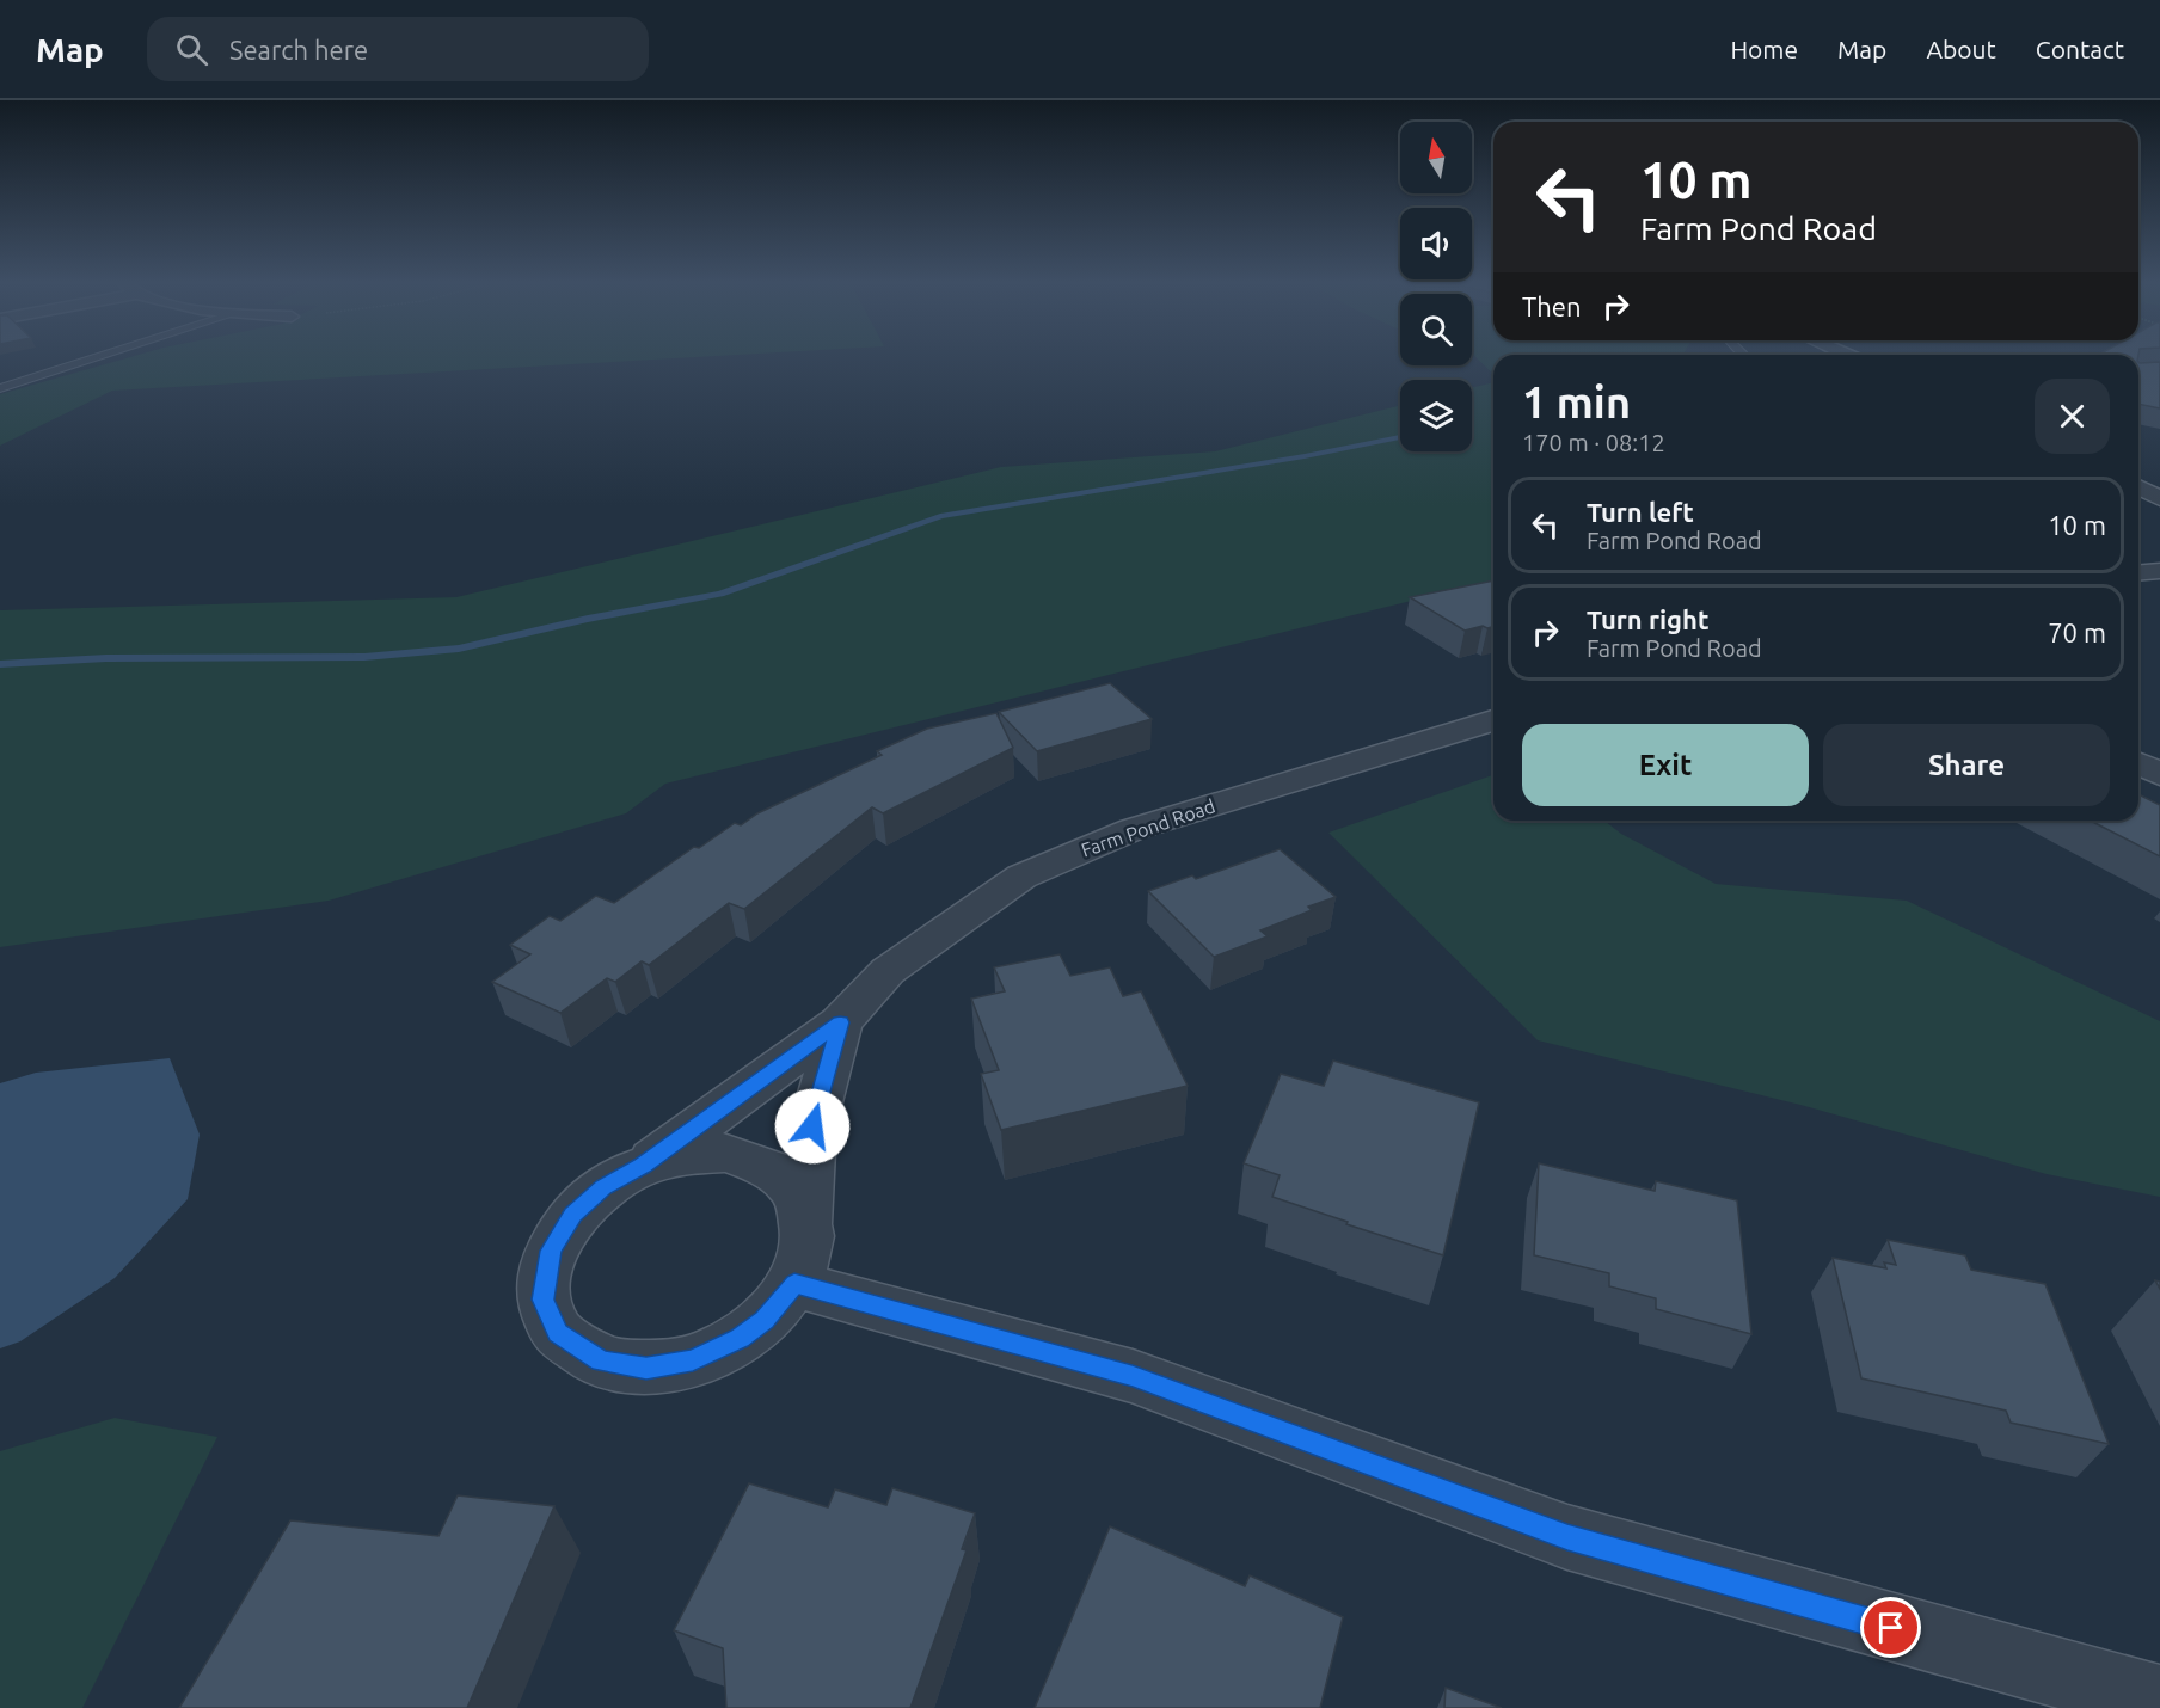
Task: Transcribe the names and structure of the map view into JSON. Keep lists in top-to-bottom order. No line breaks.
{"streets":{"street":["Farm Pond Road"]},"north":"top","page":{"header":"Map","search":"Search here","nav":["Home","Map","About","Contact"],"turn":["10 m","Farm Pond Road"],"then":"Then","heading":["1 min","170 m · 08:12"],"list":[{"name":"Turn left","note":"Farm Pond Road","value":"10 m"},{"name":"Turn right","note":"Farm Pond Road","value":"70 m"}],"buttons":["Exit","Share"]}}
